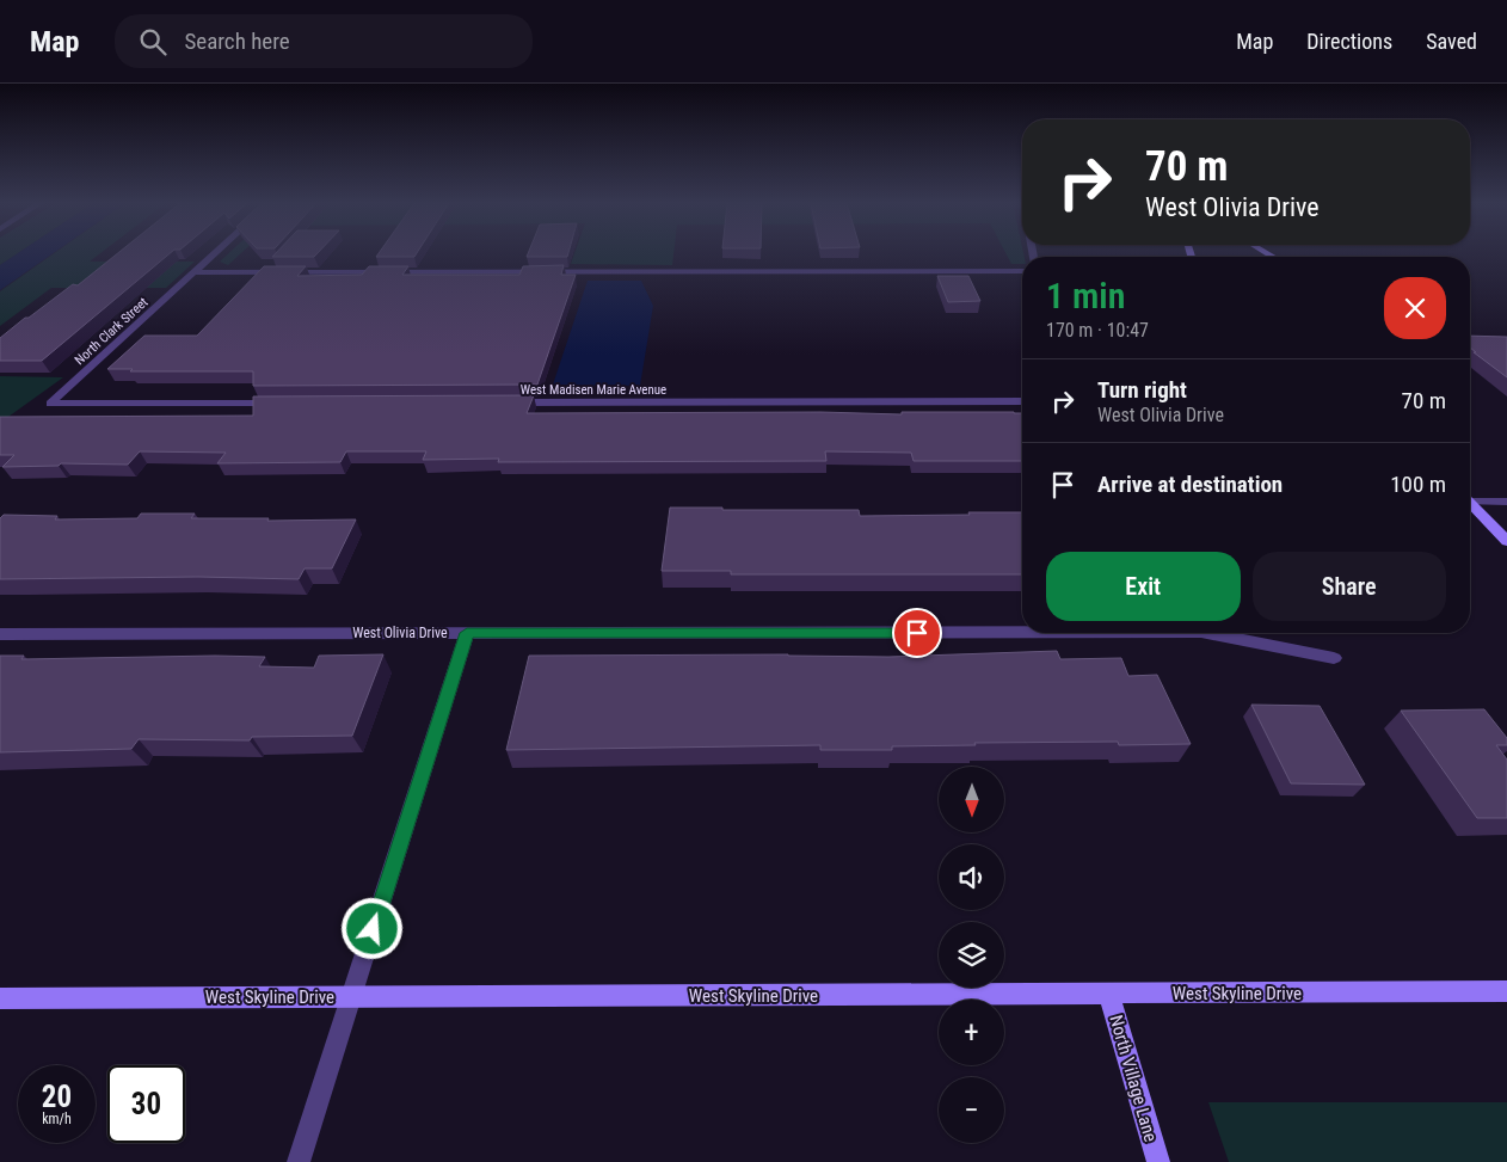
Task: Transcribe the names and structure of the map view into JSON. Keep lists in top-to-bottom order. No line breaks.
{"streets":{"street":["North Clark Street","West Madisen Marie Avenue","West Olivia Drive","West Skyline Drive","North Village Lane"]},"crossings":[["West Skyline Drive","North Village Lane"]],"north":"bottom","page":{"header":"Map","search":"Search here","nav":["Map","Directions","Saved"],"turn":["70 m","West Olivia Drive"],"heading":["1 min","170 m · 10:47"],"list":[{"name":"Turn right","note":"West Olivia Drive","value":"70 m"},{"name":"Arrive at destination","value":"100 m"}],"buttons":["Exit","Share"],"map_buttons":["+","−"],"speed":"20 km/h","limit":"30"}}
